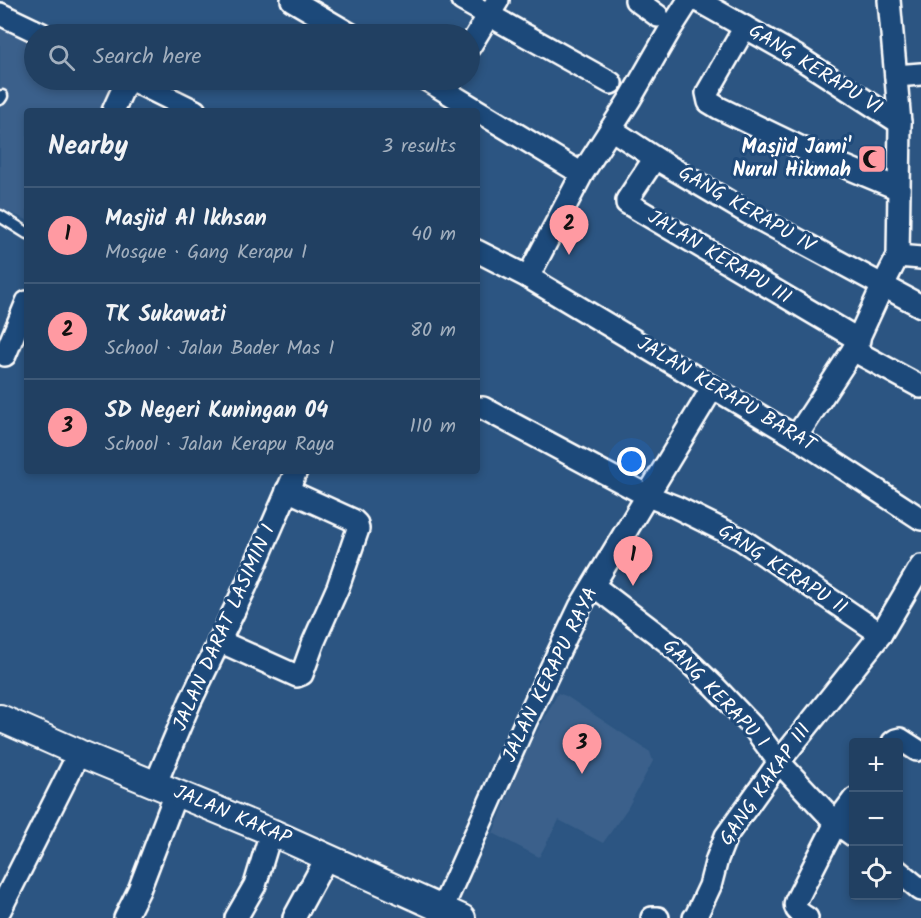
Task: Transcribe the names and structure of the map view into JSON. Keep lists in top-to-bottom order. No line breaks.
{"streets":{"street":["GANG KERAPU VI","GANG KERAPU IV","JALAN KERAPU III","JALAN KERAPU BARAT","GANG KERAPU II","JALAN DARAT LASIMIN I","JALAN KERAPU RAYA","GANG KERAPU I","GANG KAKAP III","JALAN KAKAP"]},"crossings":[["GANG KERAPU IV","JALAN KERAPU III"],["JALAN KERAPU BARAT","JALAN KERAPU RAYA"],["GANG KERAPU II","JALAN KERAPU RAYA"],["GANG KERAPU II","GANG KAKAP III"],["JALAN DARAT LASIMIN I","JALAN KAKAP"],["JALAN KERAPU RAYA","GANG KERAPU I"],["JALAN KERAPU RAYA","JALAN KAKAP"],["GANG KERAPU I","GANG KAKAP III"]],"places":{"mosque":["Masjid Jami' Nurul Hikmah"]},"page":{"search":"Search here","heading":["Nearby","3 results"],"list":[{"mark":"1","name":"Masjid Al Ikhsan","note":"Mosque · Gang Kerapu I","value":"40 m"},{"mark":"2","name":"TK Sukawati","note":"School · Jalan Bader Mas I","value":"80 m"},{"mark":"3","name":"SD Negeri Kuningan 04","note":"School · Jalan Kerapu Raya","value":"110 m"}],"pins":["2","1","3"],"map_buttons":["+","−"]}}
